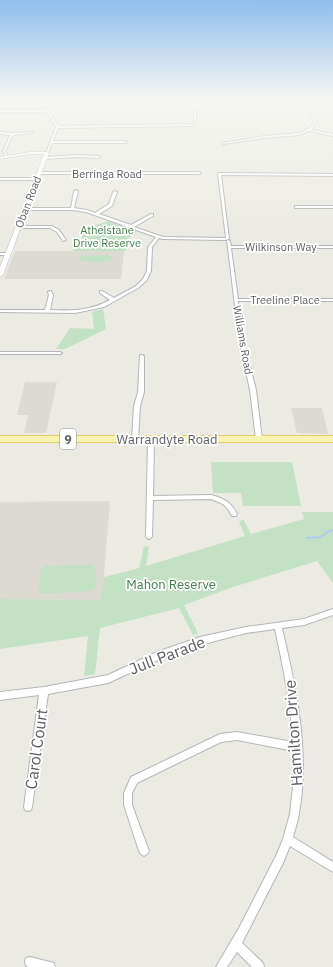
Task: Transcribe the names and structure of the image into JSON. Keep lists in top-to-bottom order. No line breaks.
{"streets":{"main road":["9","Warrandyte Road"],"street":["Berringa Road","Oban Road","Wilkinson Way","Treeline Place","Williams Road","Jull Parade","Hamilton Drive","Carol Court"]},"crossings":[["Berringa Road","Oban Road"],["Wilkinson Way","Williams Road"],["Treeline Place","Williams Road"],["Williams Road","Warrandyte Road"],["Jull Parade","Hamilton Drive"],["Jull Parade","Carol Court"]],"parks":["Athelstane Drive Reserve","Mahon Reserve"]}
